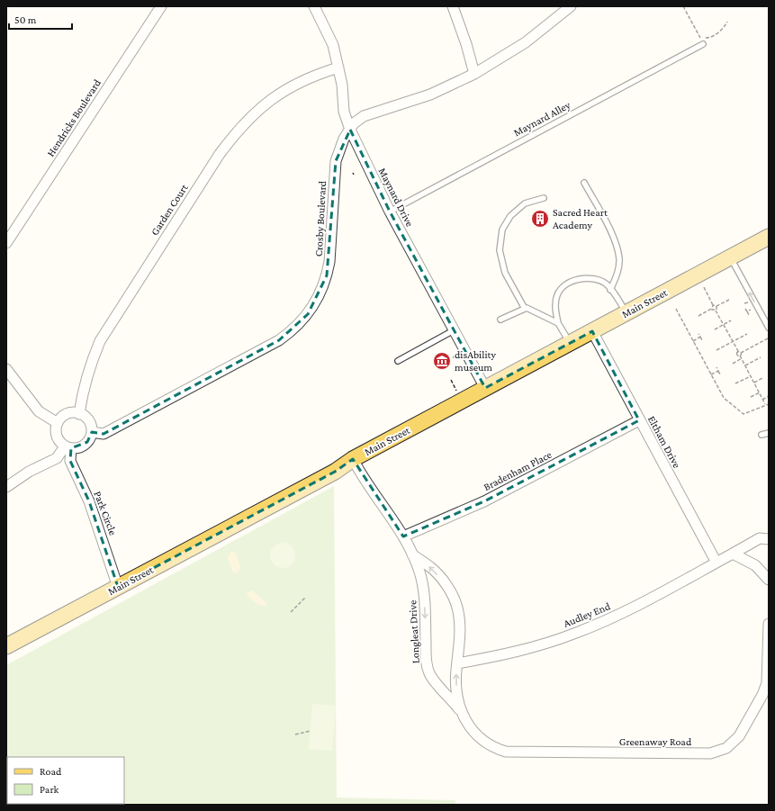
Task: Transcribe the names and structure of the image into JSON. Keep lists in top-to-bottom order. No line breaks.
{"streets":{"main road":["Main Street"],"street":["Hendricks Boulevard","Maynard Drive","Garden Court","Crosby Boulevard","Eltham Drive","Bradenham Place","Park Circle","Audley End","Longleat Drive","Greenaway Road"],"lane":["Maynard Alley"]},"crossings":[["Maynard Alley","Maynard Drive"],["Maynard Drive","Garden Court"],["Maynard Drive","Crosby Boulevard"],["Maynard Drive","Main Street"],["Garden Court","Crosby Boulevard"],["Garden Court","Park Circle"],["Crosby Boulevard","Park Circle"],["Main Street","Eltham Drive"],["Main Street","Park Circle"],["Main Street","Longleat Drive"],["Eltham Drive","Bradenham Place"],["Eltham Drive","Audley End"],["Bradenham Place","Longleat Drive"],["Audley End","Longleat Drive"],["Longleat Drive","Greenaway Road"]],"places":{"building":["Sacred Heart Academy"],"museum":["disAbility museum"]},"legend":["Road","Park"],"scale_bar":"50 m"}
